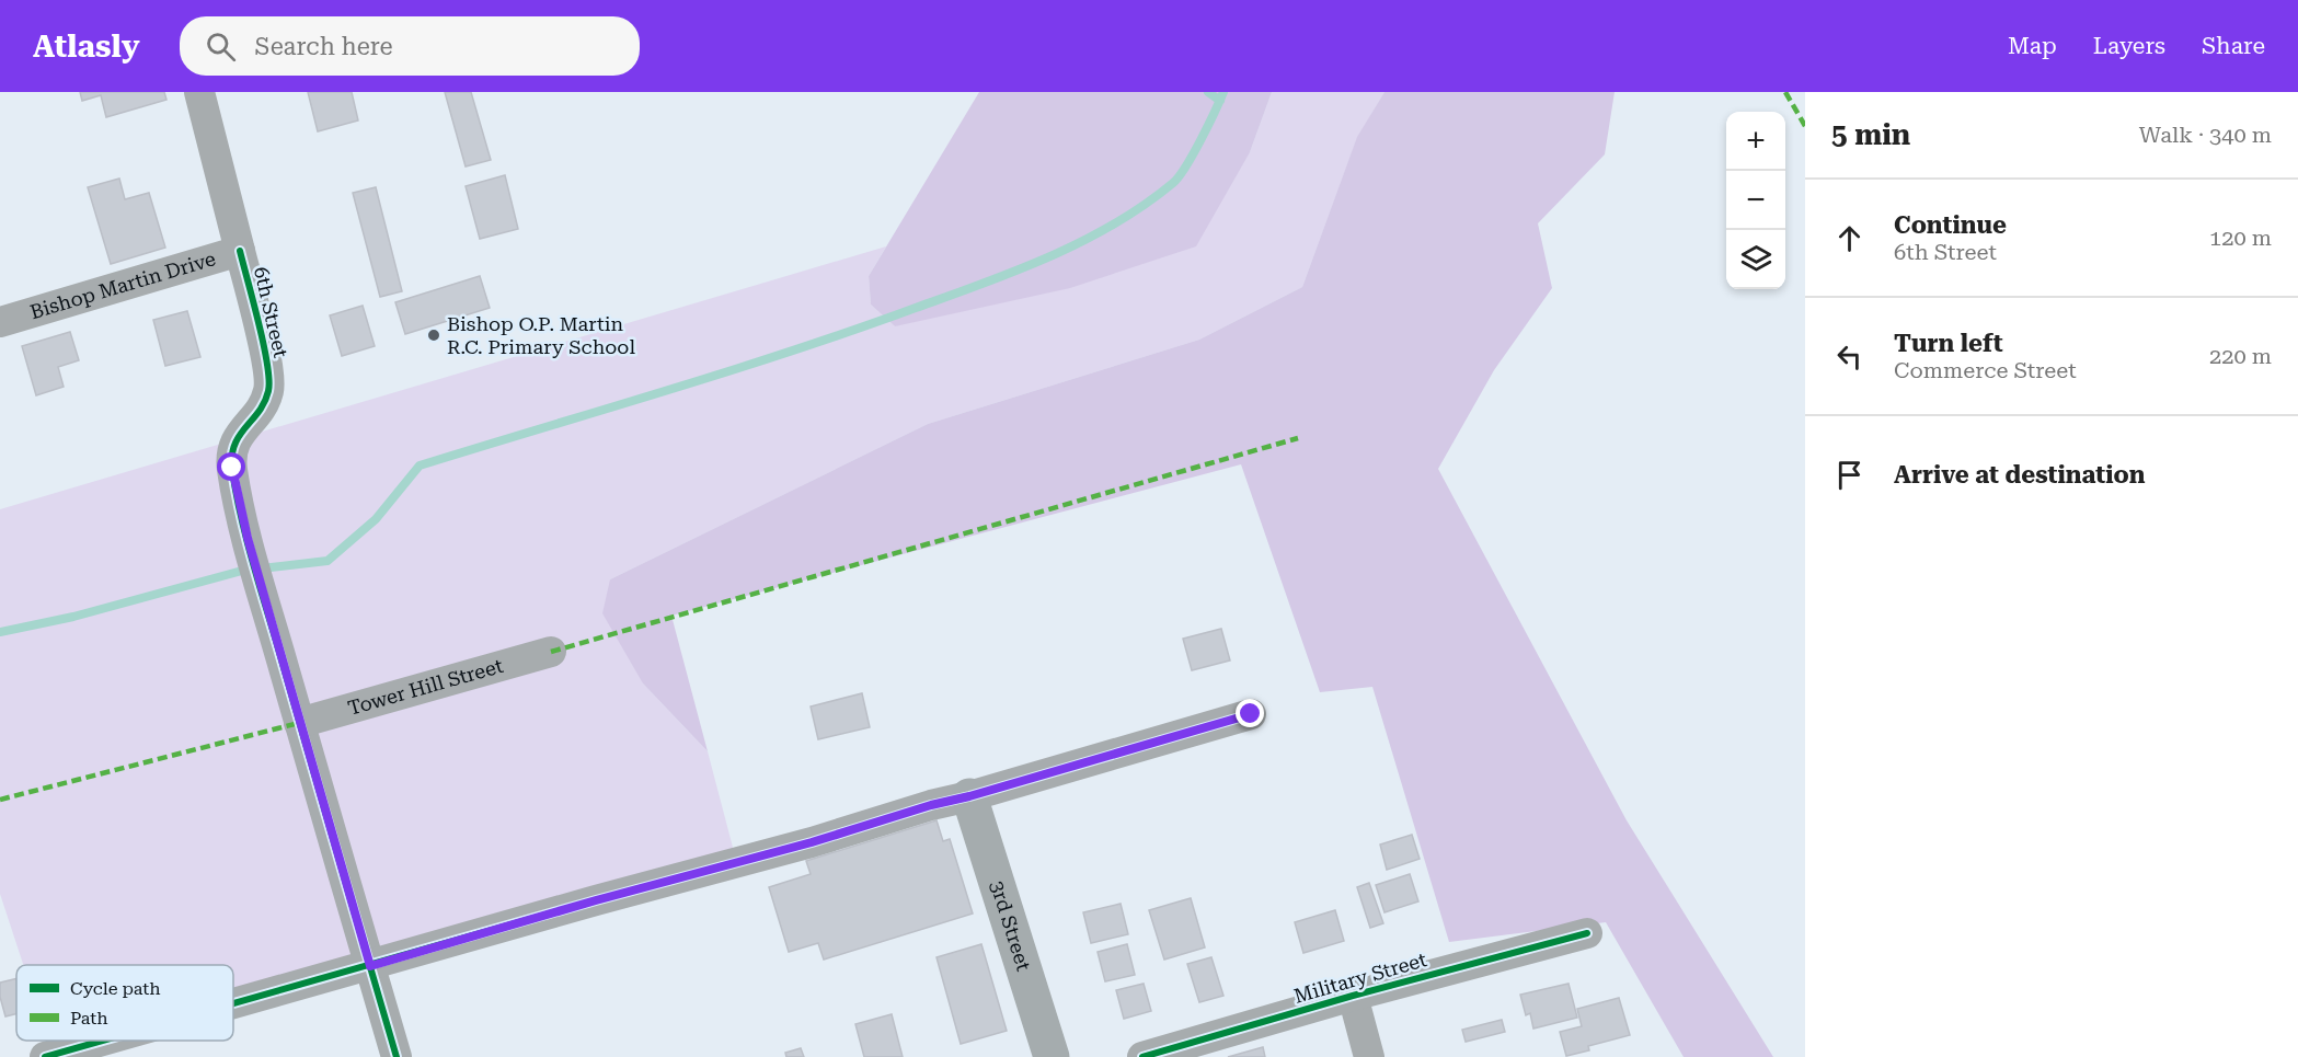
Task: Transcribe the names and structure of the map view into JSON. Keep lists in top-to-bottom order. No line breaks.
{"streets":{"street":["Bishop Martin Drive","6th Street","Tower Hill Street","3rd Street","Military Street"]},"crossings":[["Bishop Martin Drive","6th Street"],["6th Street","Tower Hill Street"]],"places":["Bishop O.P. Martin R.C. Primary School"],"legend":["Cycle path","Path"],"page":{"header":"Atlasly","search":"Search here","nav":["Map","Layers","Share"],"heading":["5 min","Walk · 340 m"],"map_buttons":["+","−"],"list":[["Continue","6th Street","120 m"],["Turn left","Commerce Street","220 m"],"Arrive at destination"]}}
